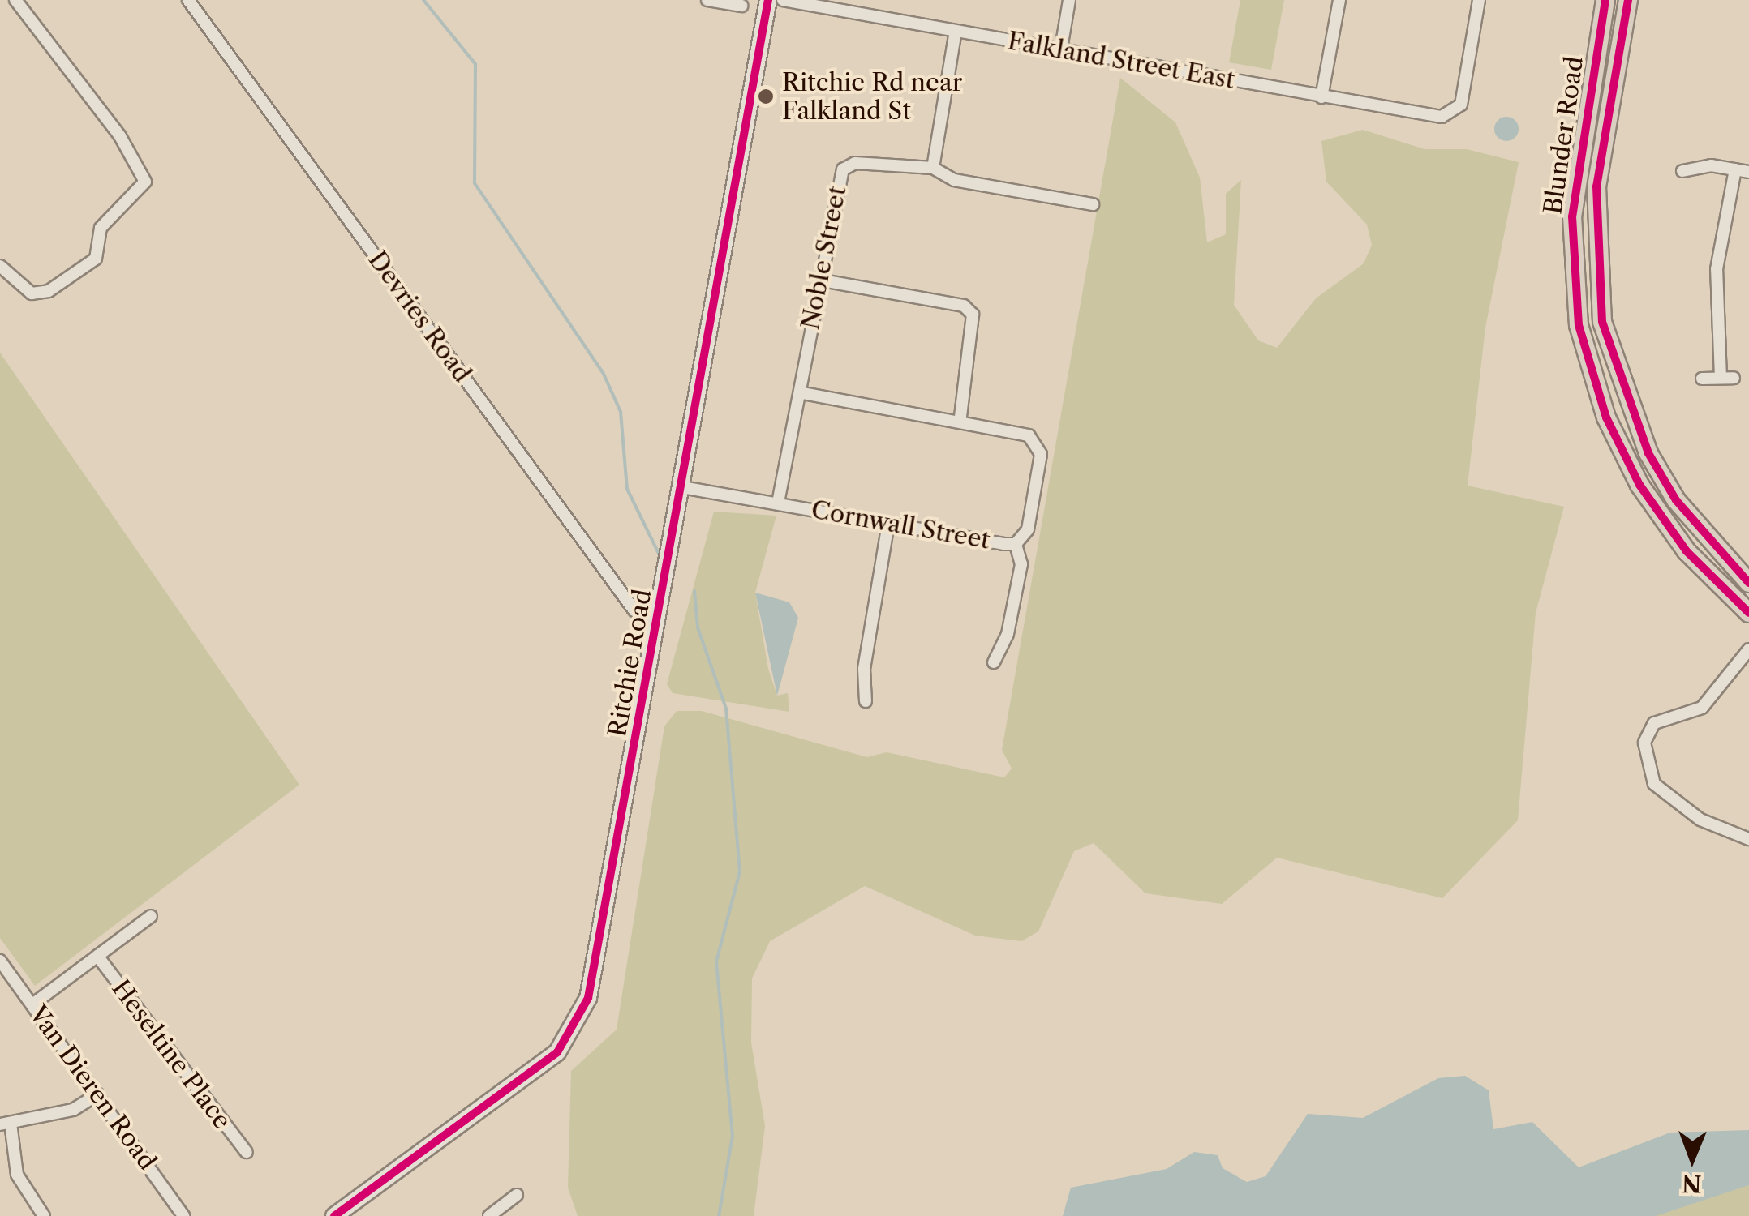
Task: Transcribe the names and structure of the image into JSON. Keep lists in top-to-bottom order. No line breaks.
{"streets":{"main road":["Blunder Road"],"street":["Falkland Street East","Noble Street","Devries Road","Cornwall Street","Ritchie Road","Heseltine Place","Van Dieren Road"]},"crossings":[["Noble Street","Cornwall Street"],["Devries Road","Ritchie Road"],["Cornwall Street","Ritchie Road"]],"places":["Ritchie Rd near Falkland St"],"north":"bottom"}
